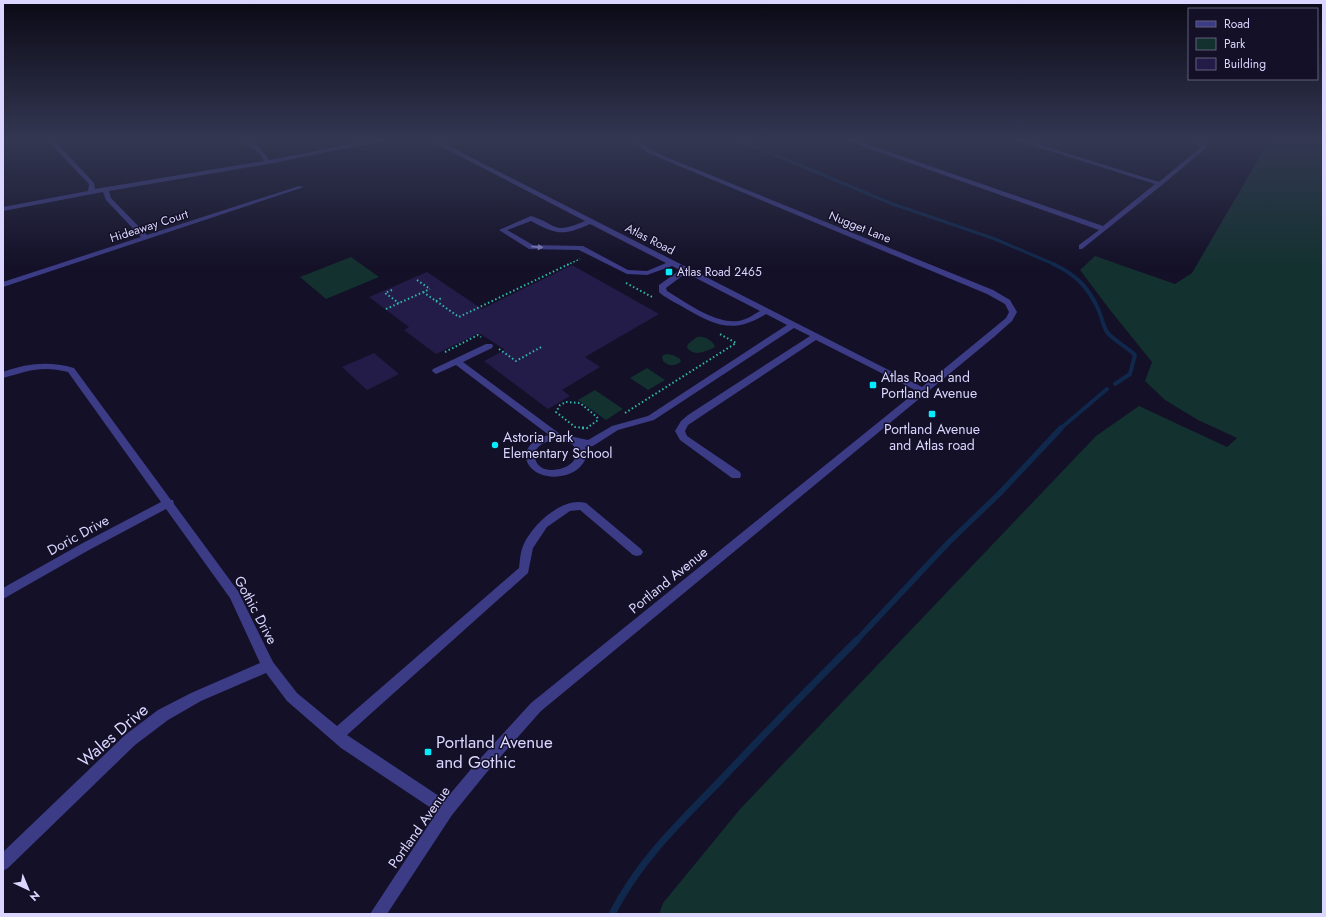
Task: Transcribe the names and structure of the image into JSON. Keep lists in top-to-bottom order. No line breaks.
{"streets":{"street":["Hideaway Court","Nugget Lane","Atlas Road","Doric Drive","Portland Avenue","Gothic Drive","Wales Drive"]},"crossings":[["Nugget Lane","Portland Avenue"],["Atlas Road","Portland Avenue"],["Doric Drive","Gothic Drive"],["Portland Avenue","Gothic Drive"],["Gothic Drive","Wales Drive"]],"places":{"transit":["Atlas Road 2465","Atlas Road and Portland Avenue","Portland Avenue and Atlas road","Portland Avenue and Gothic"],"other":["Astoria Park Elementary School"]},"legend":["Road","Park","Building"],"north":"bottom right"}
